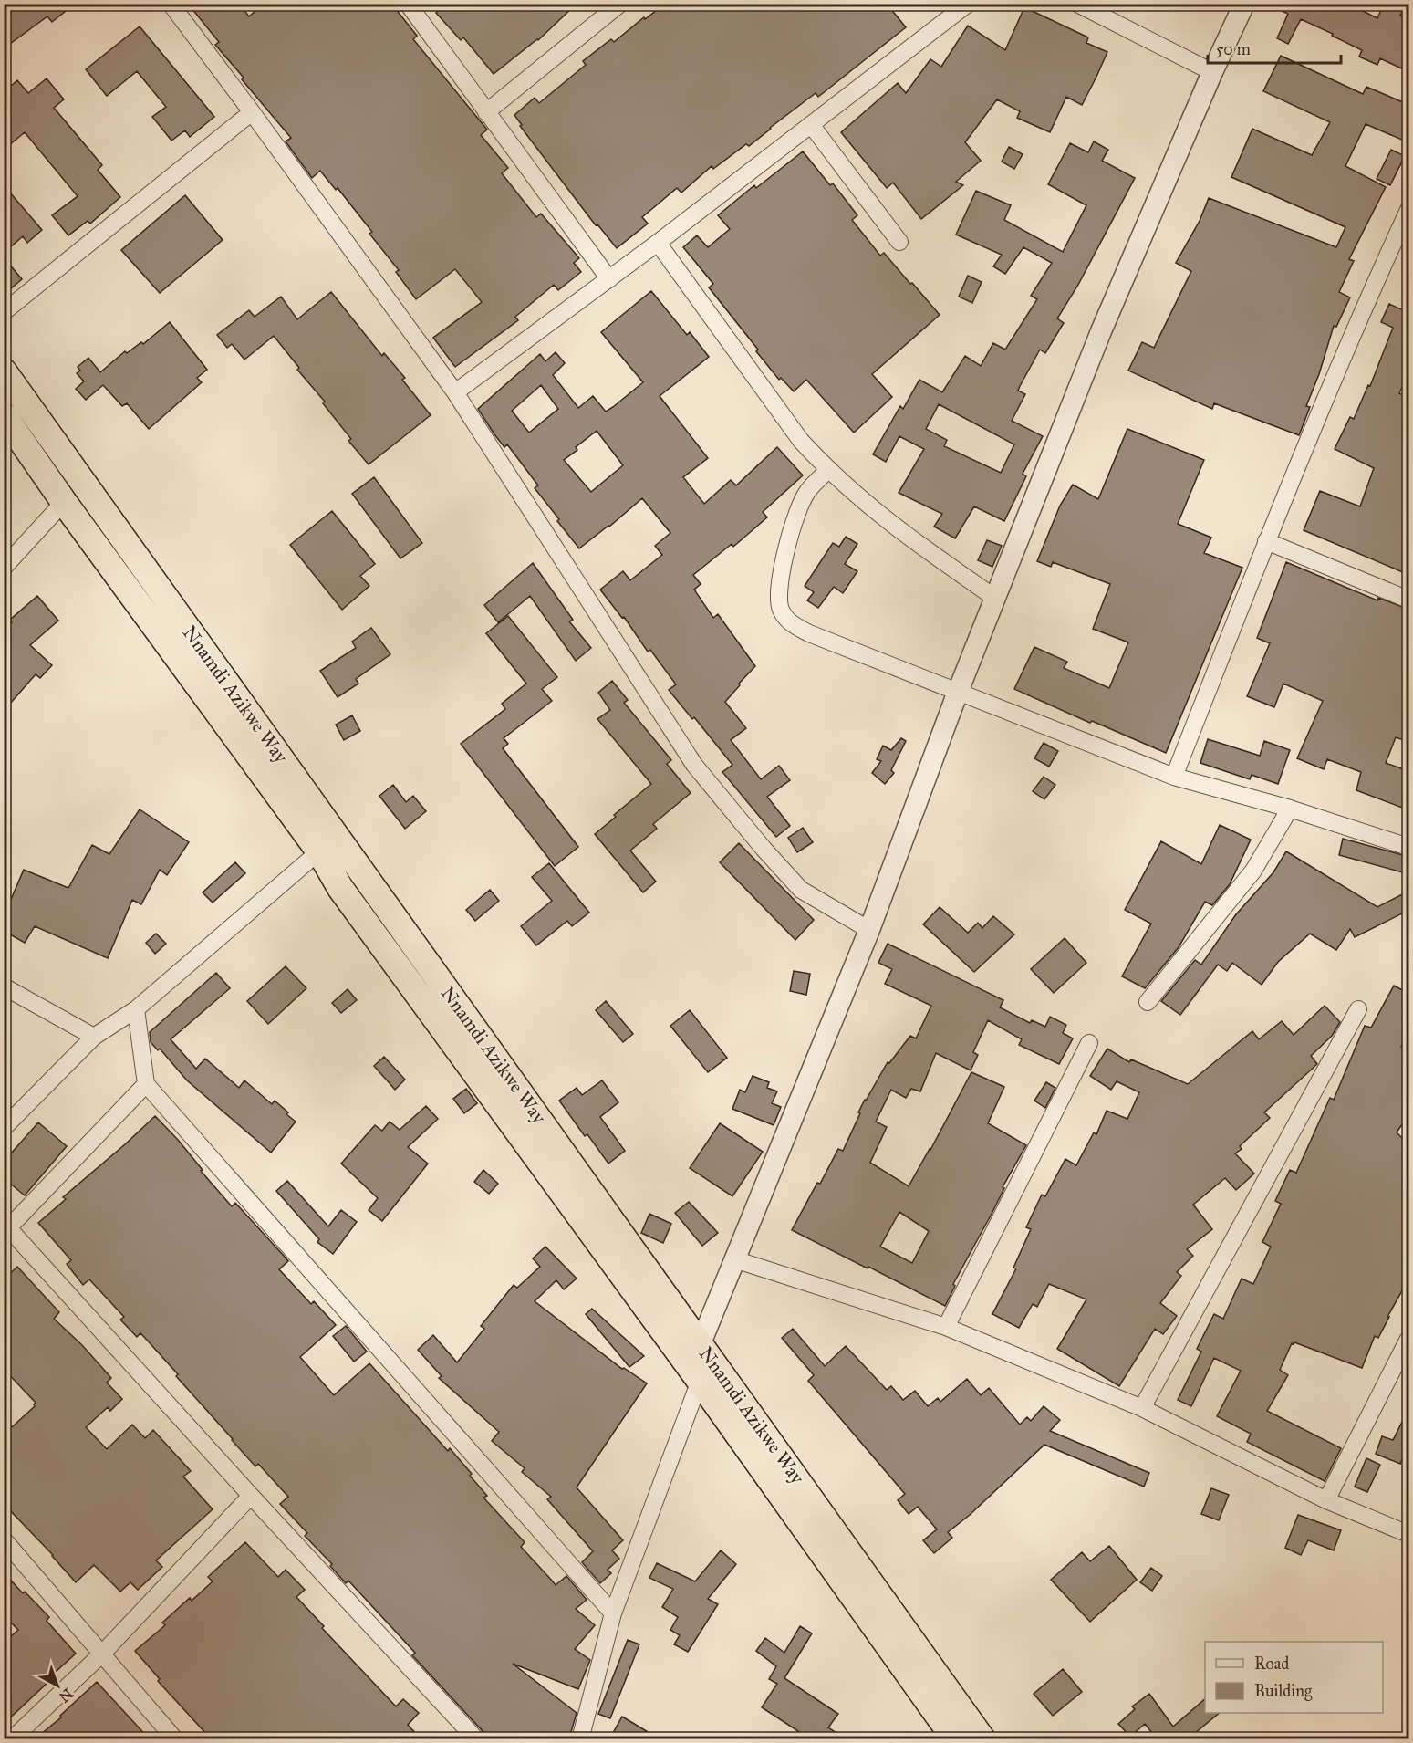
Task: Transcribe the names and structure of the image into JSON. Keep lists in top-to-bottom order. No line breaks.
{"streets":{"highway":["Nnamdi Azikwe Way"]},"legend":["Road","Building"],"scale_bar":"50 m","north":"bottom right"}
